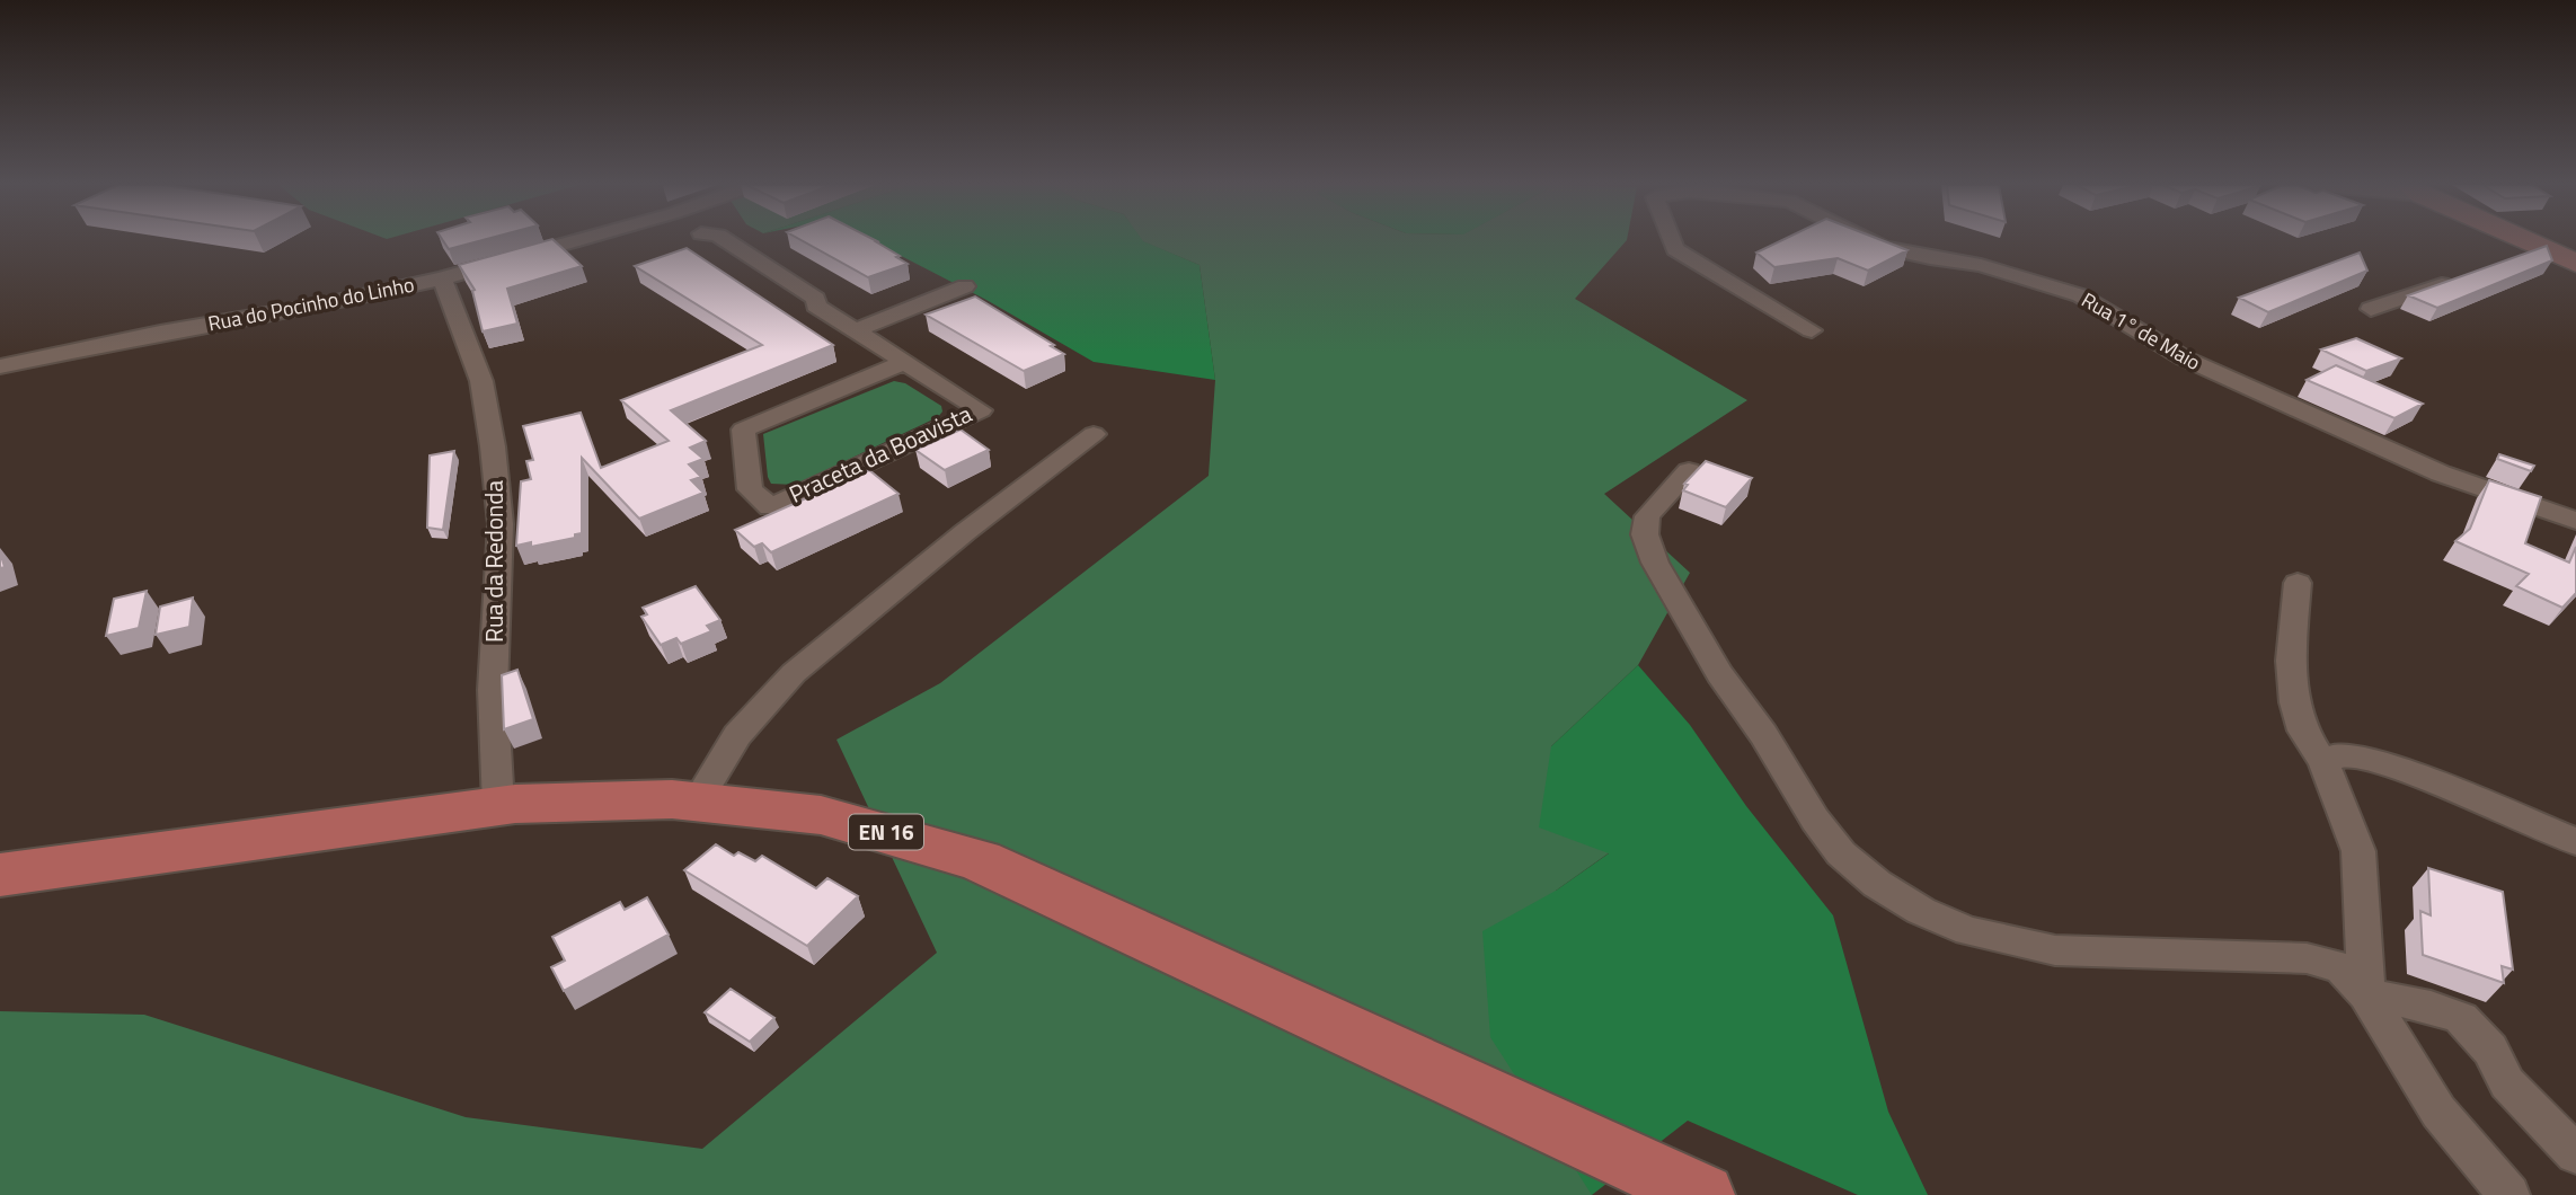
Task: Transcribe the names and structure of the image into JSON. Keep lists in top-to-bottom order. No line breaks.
{"streets":{"main road":["EN 16"],"street":["Rua do Pocinho do Linho","Rua 1° de Maio","Praceta da Boavista","Rua da Redonda"]},"crossings":[["Rua do Pocinho do Linho","Rua da Redonda"],["Rua da Redonda","EN 16"]]}
